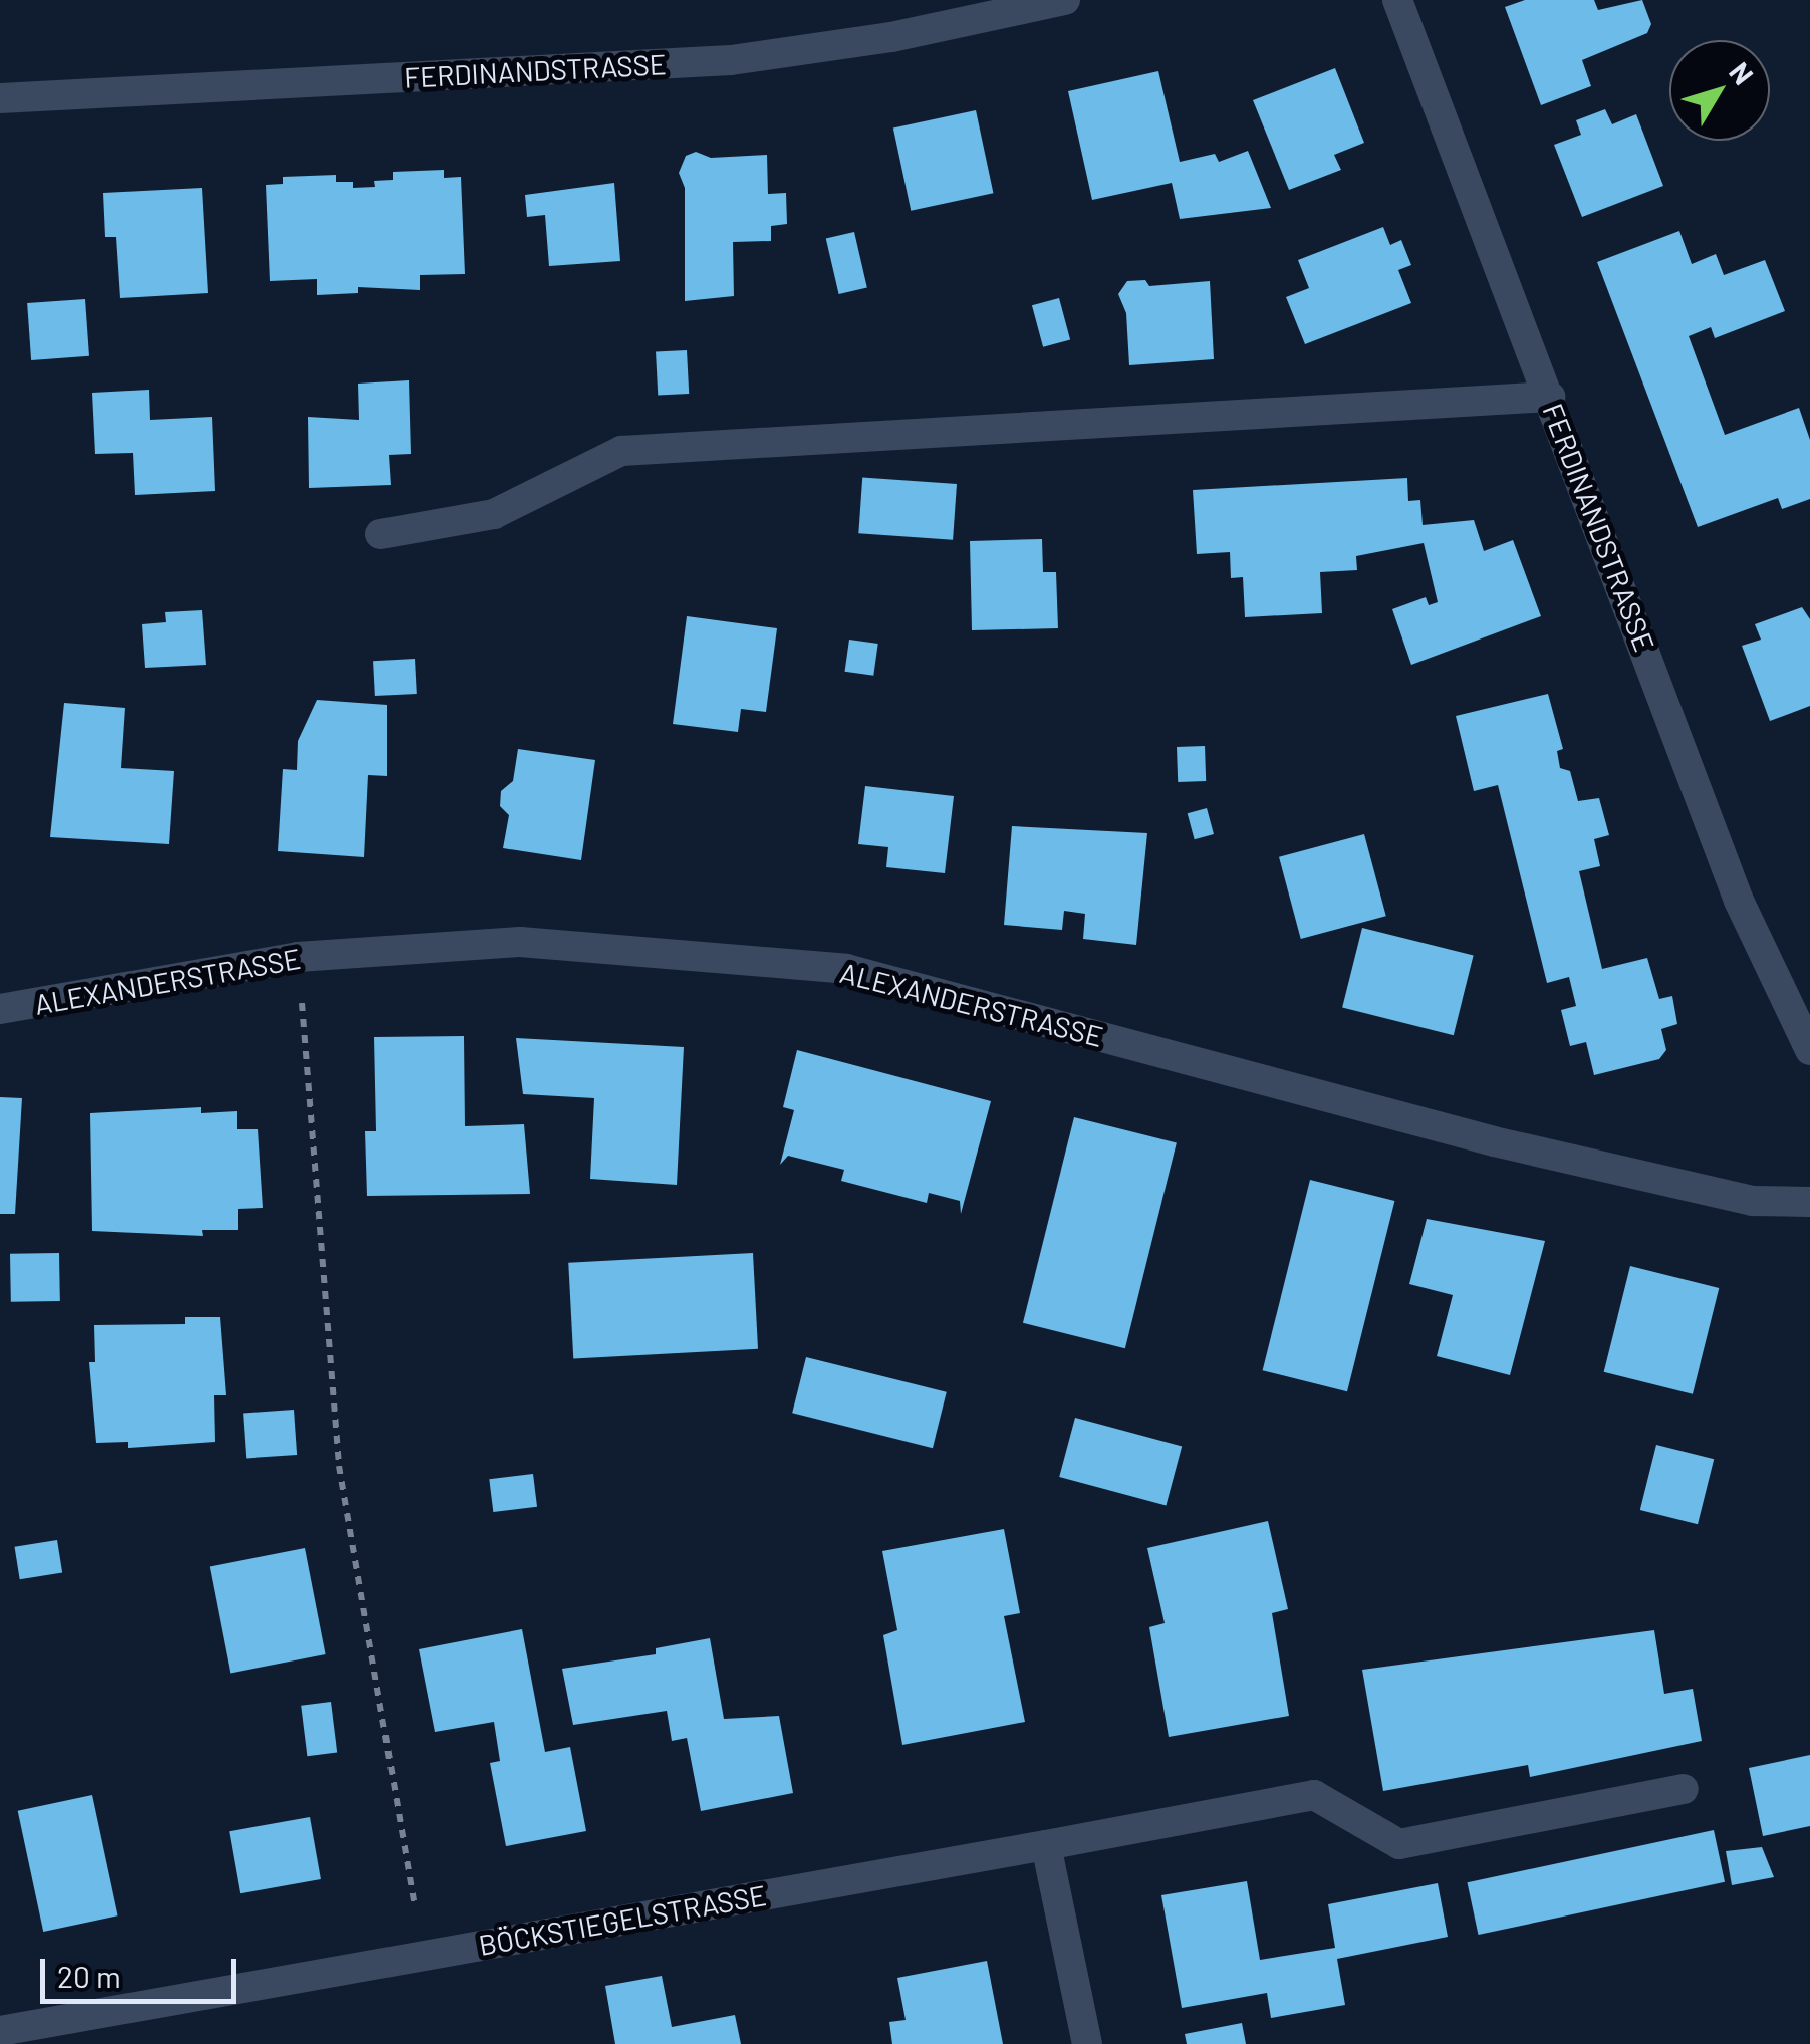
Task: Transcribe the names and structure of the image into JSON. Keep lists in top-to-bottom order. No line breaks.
{"streets":{"street":["FERDINANDSTRASSE","ALEXANDERSTRASSE","BÖCKSTIEGELSTRASSE"]},"scale_bar":"20 m","north":"top right"}
